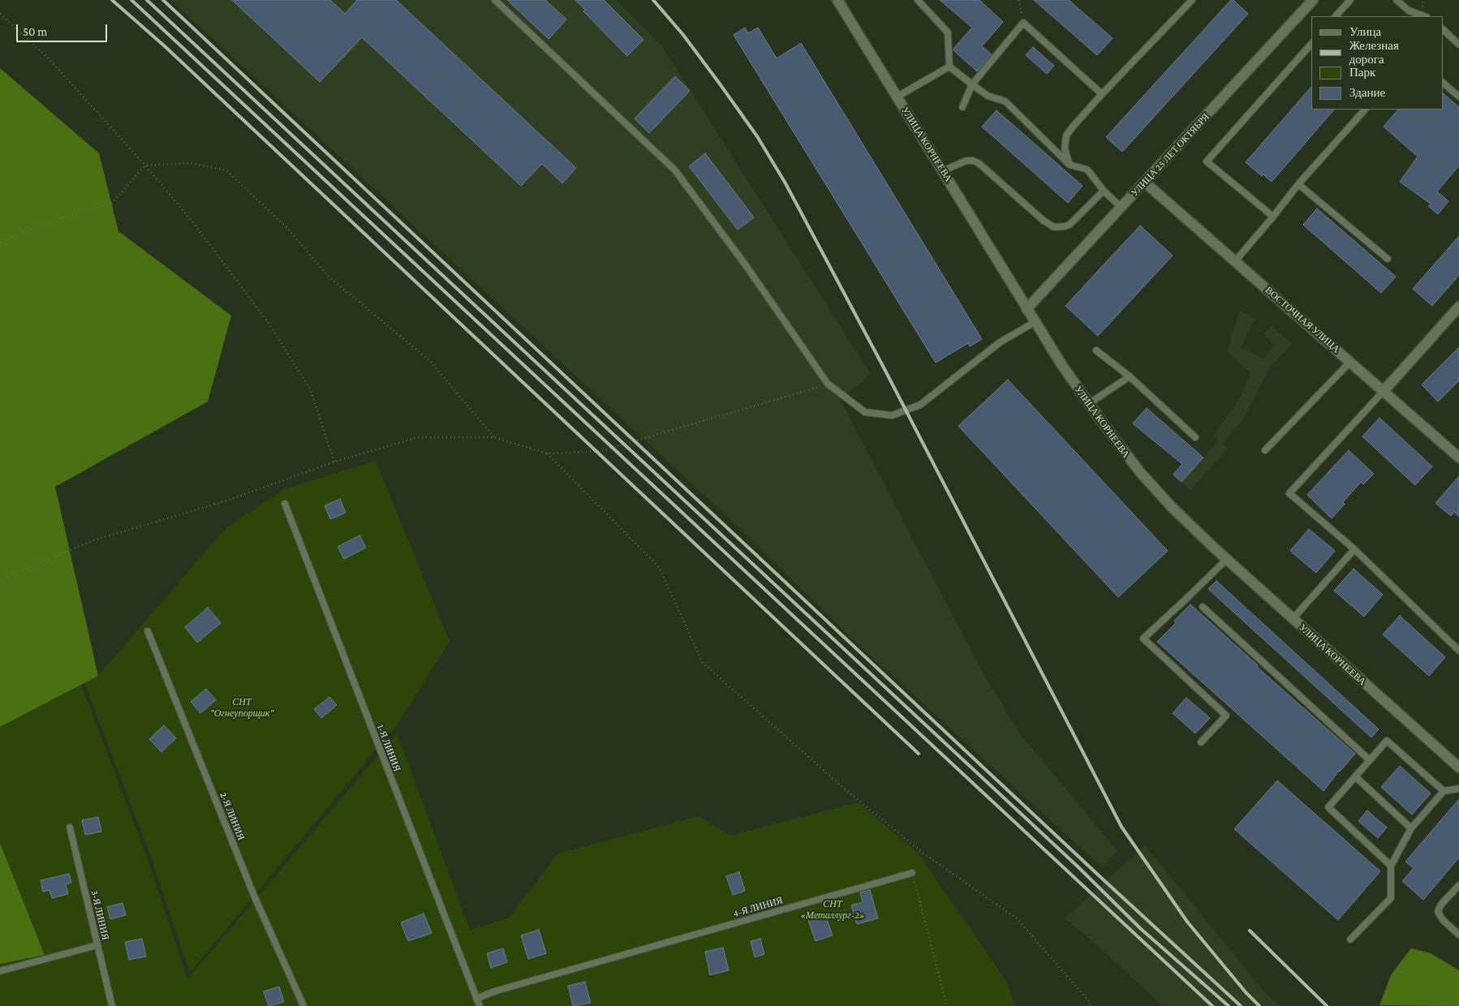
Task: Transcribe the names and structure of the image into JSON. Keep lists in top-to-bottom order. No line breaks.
{"streets":{"street":["УЛИЦА КОРНЕЕВА","УЛИЦА 25 ЛЕТ ОКТЯБРЯ","ВОСТОЧНАЯ УЛИЦА"],"lane":["1-Я ЛИНИЯ","2-Я ЛИНИЯ","4-Я ЛИНИЯ","3-Я ЛИНИЯ"]},"crossings":[["УЛИЦА КОРНЕЕВА","УЛИЦА 25 ЛЕТ ОКТЯБРЯ"],["УЛИЦА 25 ЛЕТ ОКТЯБРЯ","ВОСТОЧНАЯ УЛИЦА"],["1-Я ЛИНИЯ","4-Я ЛИНИЯ"]],"parks":["СНТ \"Огнеупорщик\"","СНТ «Металлург-2»"],"legend":["Улица","Железная дорога","Парк","Здание"],"scale_bar":"50 m"}
